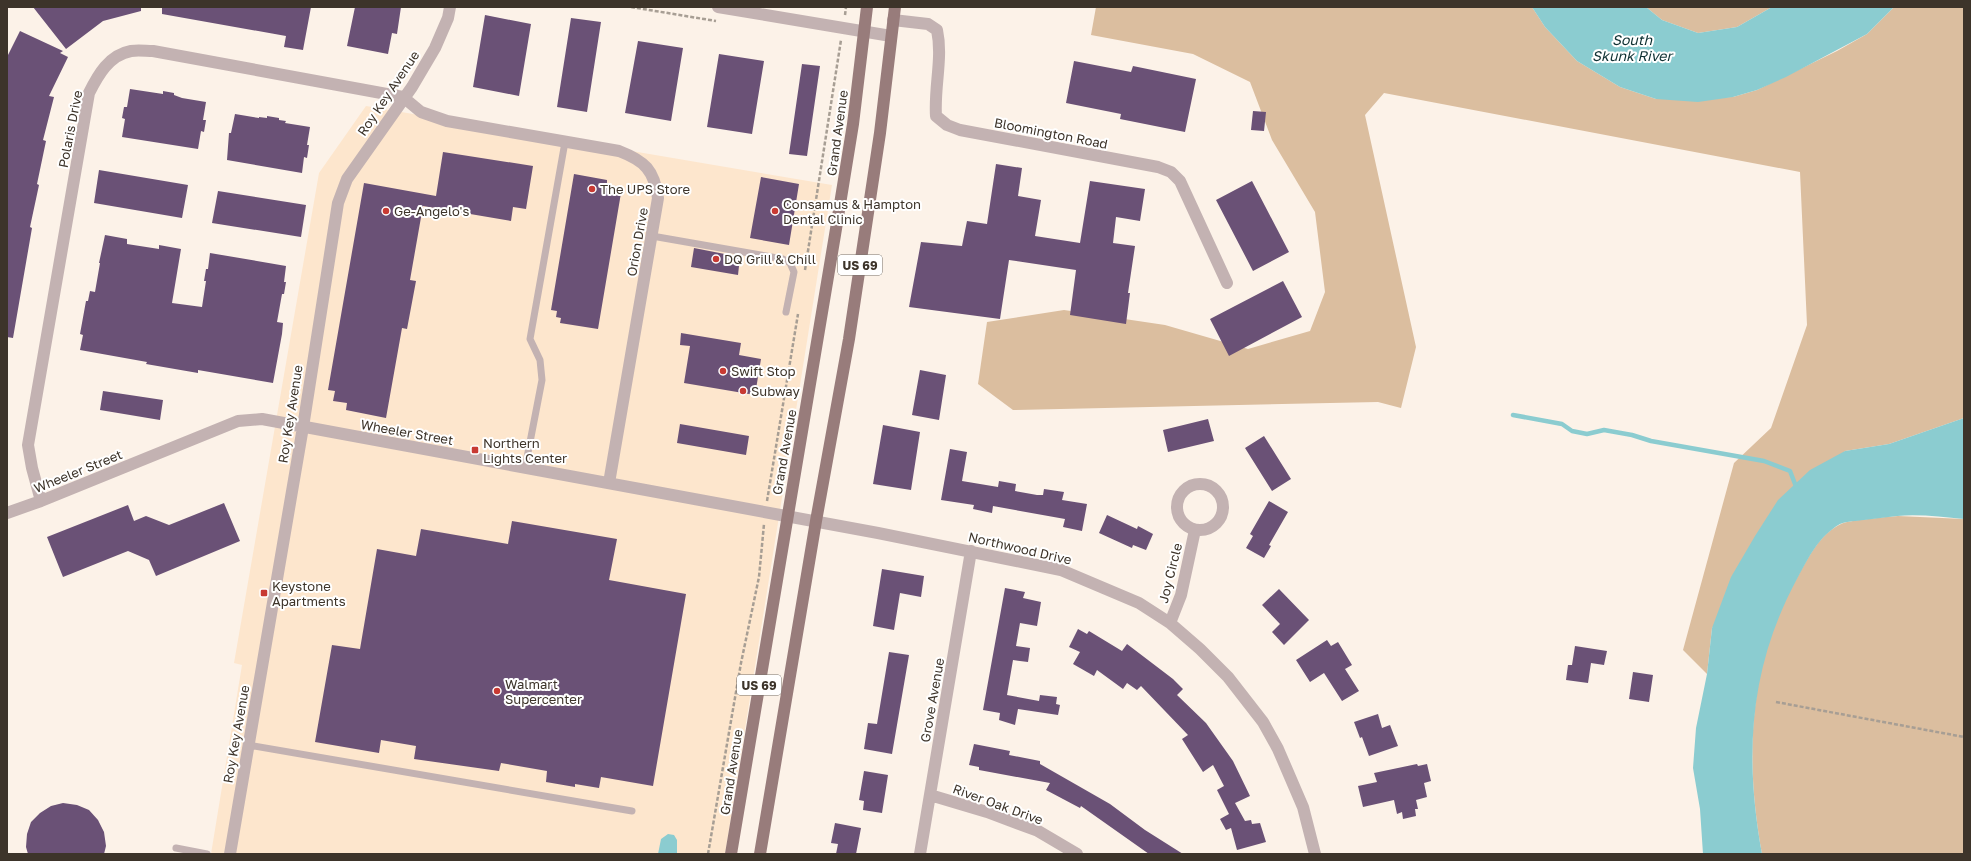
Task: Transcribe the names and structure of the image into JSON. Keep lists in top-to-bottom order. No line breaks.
{"streets":{"main road":["Grand Avenue","US 69"],"street":["Roy Key Avenue","Polaris Drive","Bloomington Road","Orion Drive","Wheeler Street","Northwood Drive","Joy Circle","Grove Avenue","River Oak Drive"]},"crossings":[["Roy Key Avenue","Polaris Drive"],["Roy Key Avenue","Orion Drive"],["Roy Key Avenue","Wheeler Street"],["Polaris Drive","Orion Drive"],["Polaris Drive","Wheeler Street"],["Grand Avenue","Wheeler Street"],["Bloomington Road","US 69"],["Orion Drive","Wheeler Street"],["US 69","Wheeler Street"],["US 69","Northwood Drive"],["Wheeler Street","Northwood Drive"],["Northwood Drive","Joy Circle"],["Northwood Drive","Grove Avenue"],["Grove Avenue","River Oak Drive"]],"water":["South Skunk River"],"places":{"other":["The UPS Store","Ge-Angelo's","Consamus & Hampton Dental Clinic","DQ Grill & Chill","Swift Stop","Subway","Walmart Supercenter"],"transit":["Northern Lights Center","Keystone Apartments"]}}
